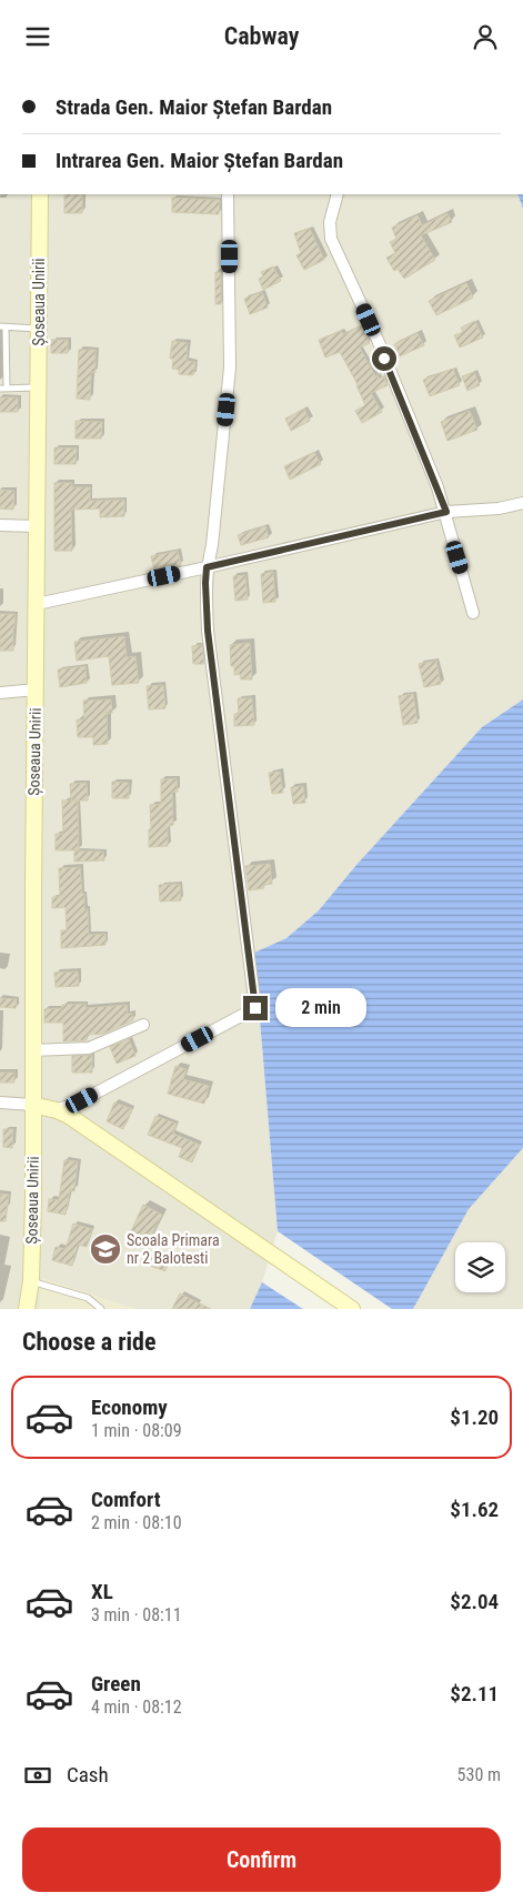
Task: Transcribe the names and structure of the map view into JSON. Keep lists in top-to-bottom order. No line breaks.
{"streets":{"main road":["Șoseaua Unirii"]},"places":{"school or university":["Scoala Primara nr 2 Balotesti"]},"page":{"header":"Cabway","banner":["Strada Gen. Maior Ștefan Bardan","Intrarea Gen. Maior Ștefan Bardan"],"bubble":"2 min","heading":"Choose a ride","list":[{"name":"Economy","note":"1 min · 08:09","value":"$1.20"},{"name":"Comfort","note":"2 min · 08:10","value":"$1.62"},{"name":"XL","note":"3 min · 08:11","value":"$2.04"},{"name":"Green","note":"4 min · 08:12","value":"$2.11"}],"pay":["Cash","530 m"],"buttons":"Confirm"}}
